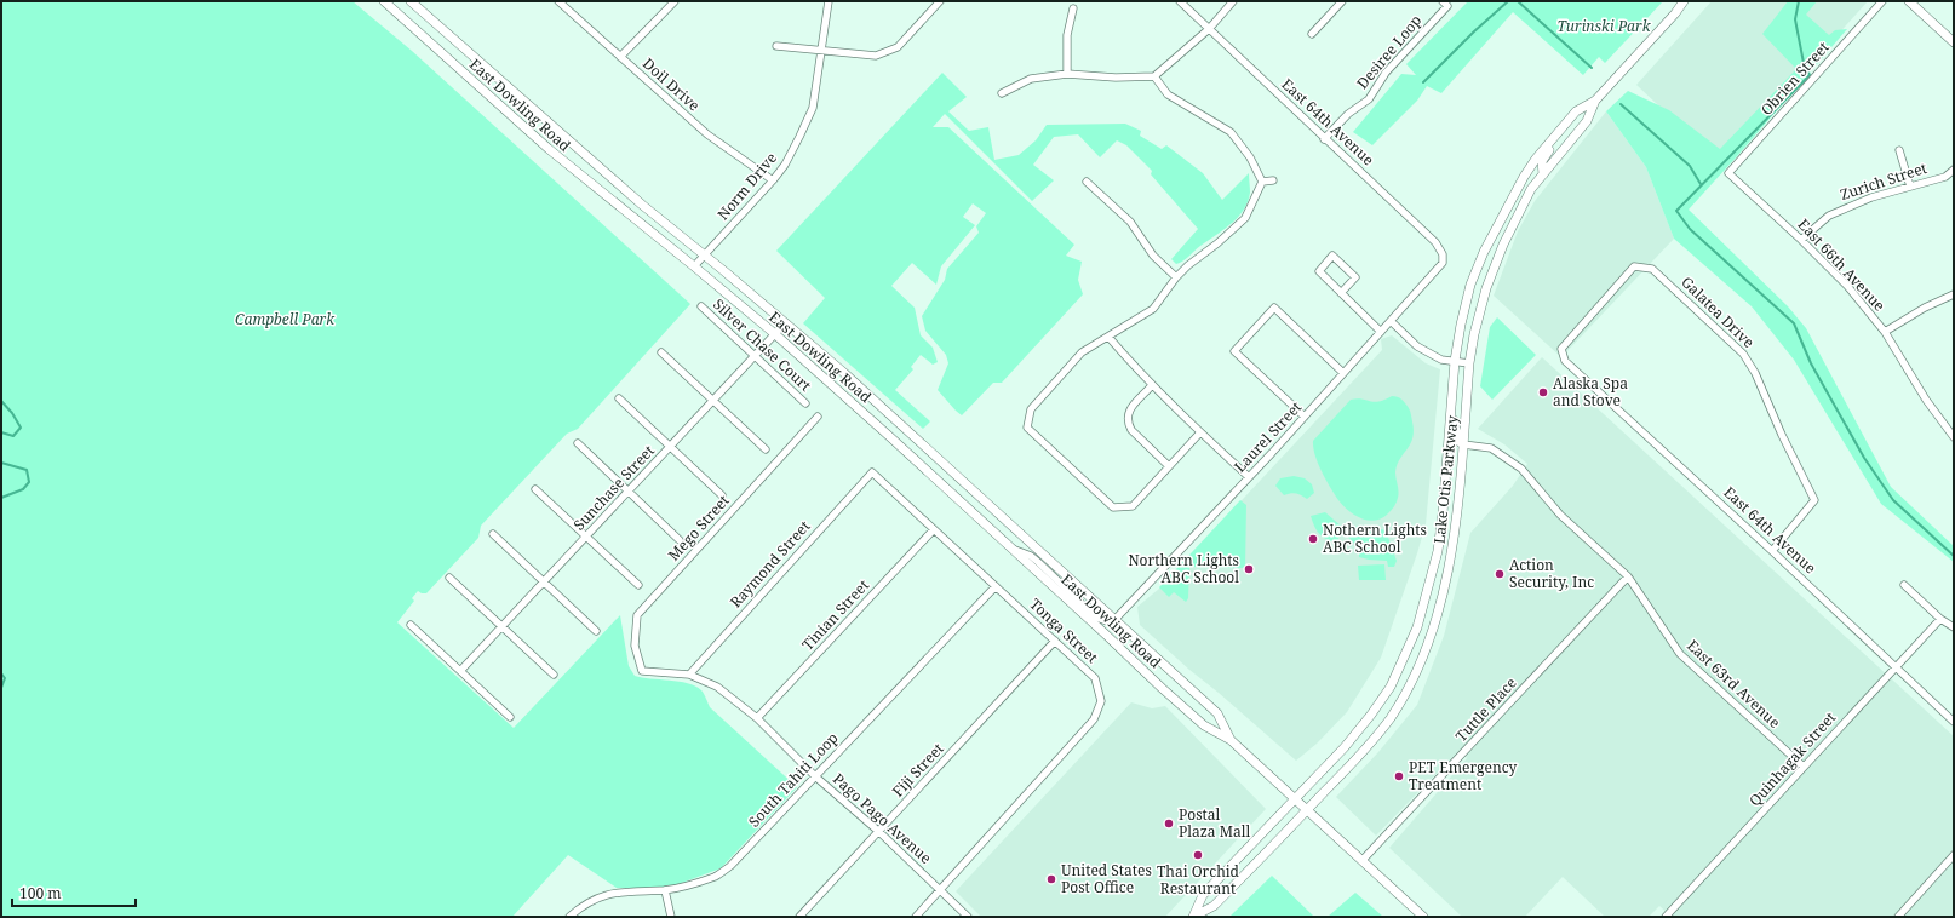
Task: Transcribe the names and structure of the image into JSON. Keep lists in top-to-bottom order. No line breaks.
{"streets":{"main road":["East Dowling Road","Lake Otis Parkway"],"street":["Desiree Loop","Obrien Street","Doil Drive","East 64th Avenue","Zurich Street","Norm Drive","East 66th Avenue","Galatea Drive","Silver Chase Court","Laurel Street","Sunchase Street","Mego Street","Raymond Street","Tinian Street","Tonga Street","East 63rd Avenue","Tuttle Place","Quinhagak Street","Fiji Street","South Tahiti Loop","Pago Pago Avenue"]},"crossings":[["Desiree Loop","East 64th Avenue"],["Obrien Street","East 66th Avenue"],["Doil Drive","Norm Drive"],["East Dowling Road","Norm Drive"],["East Dowling Road","Laurel Street"],["East Dowling Road","Lake Otis Parkway"],["East Dowling Road","Sunchase Street"],["East Dowling Road","Tuttle Place"],["East 64th Avenue","Galatea Drive"],["East 64th Avenue","Laurel Street"],["East 64th Avenue","Quinhagak Street"],["Zurich Street","East 66th Avenue"],["Silver Chase Court","Sunchase Street"],["Lake Otis Parkway","East 63rd Avenue"],["Mego Street","Pago Pago Avenue"],["Raymond Street","Tonga Street"],["Raymond Street","Pago Pago Avenue"],["Tinian Street","Tonga Street"],["Tinian Street","Pago Pago Avenue"],["Tonga Street","Fiji Street"],["Tonga Street","South Tahiti Loop"],["Tonga Street","Pago Pago Avenue"],["East 63rd Avenue","Tuttle Place"],["East 63rd Avenue","Quinhagak Street"],["Fiji Street","Pago Pago Avenue"],["South Tahiti Loop","Pago Pago Avenue"]],"parks":["Turinski Park","Campbell Park"],"places":["Alaska Spa and Stove","Nothern Lights ABC School","Northern Lights ABC School","Action Security, Inc","PET Emergency Treatment","Postal Plaza Mall","Thai Orchid Restaurant","United States Post Office"],"scale_bar":"100 m"}
